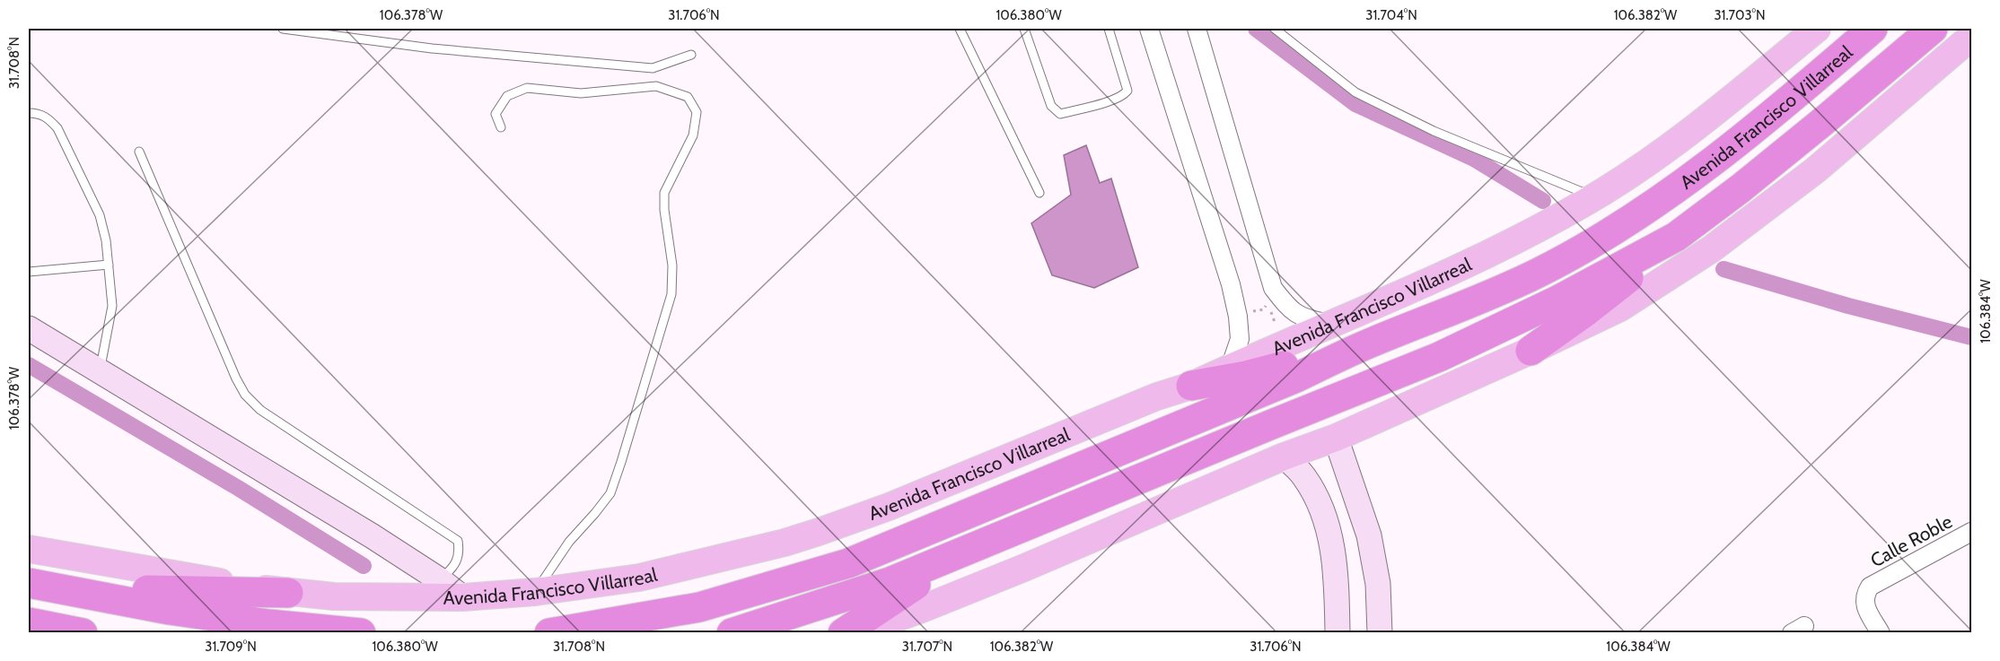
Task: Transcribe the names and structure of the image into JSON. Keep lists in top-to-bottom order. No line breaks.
{"streets":{"highway":["Avenida Francisco Villarreal"],"street":["Calle Roble"]},"coordinates":["106.378°W","31.706°N","106.380°W","31.704°N","106.382°W","31.703°N","31.708°N","106.384°W","31.709°N","31.707°N"]}
